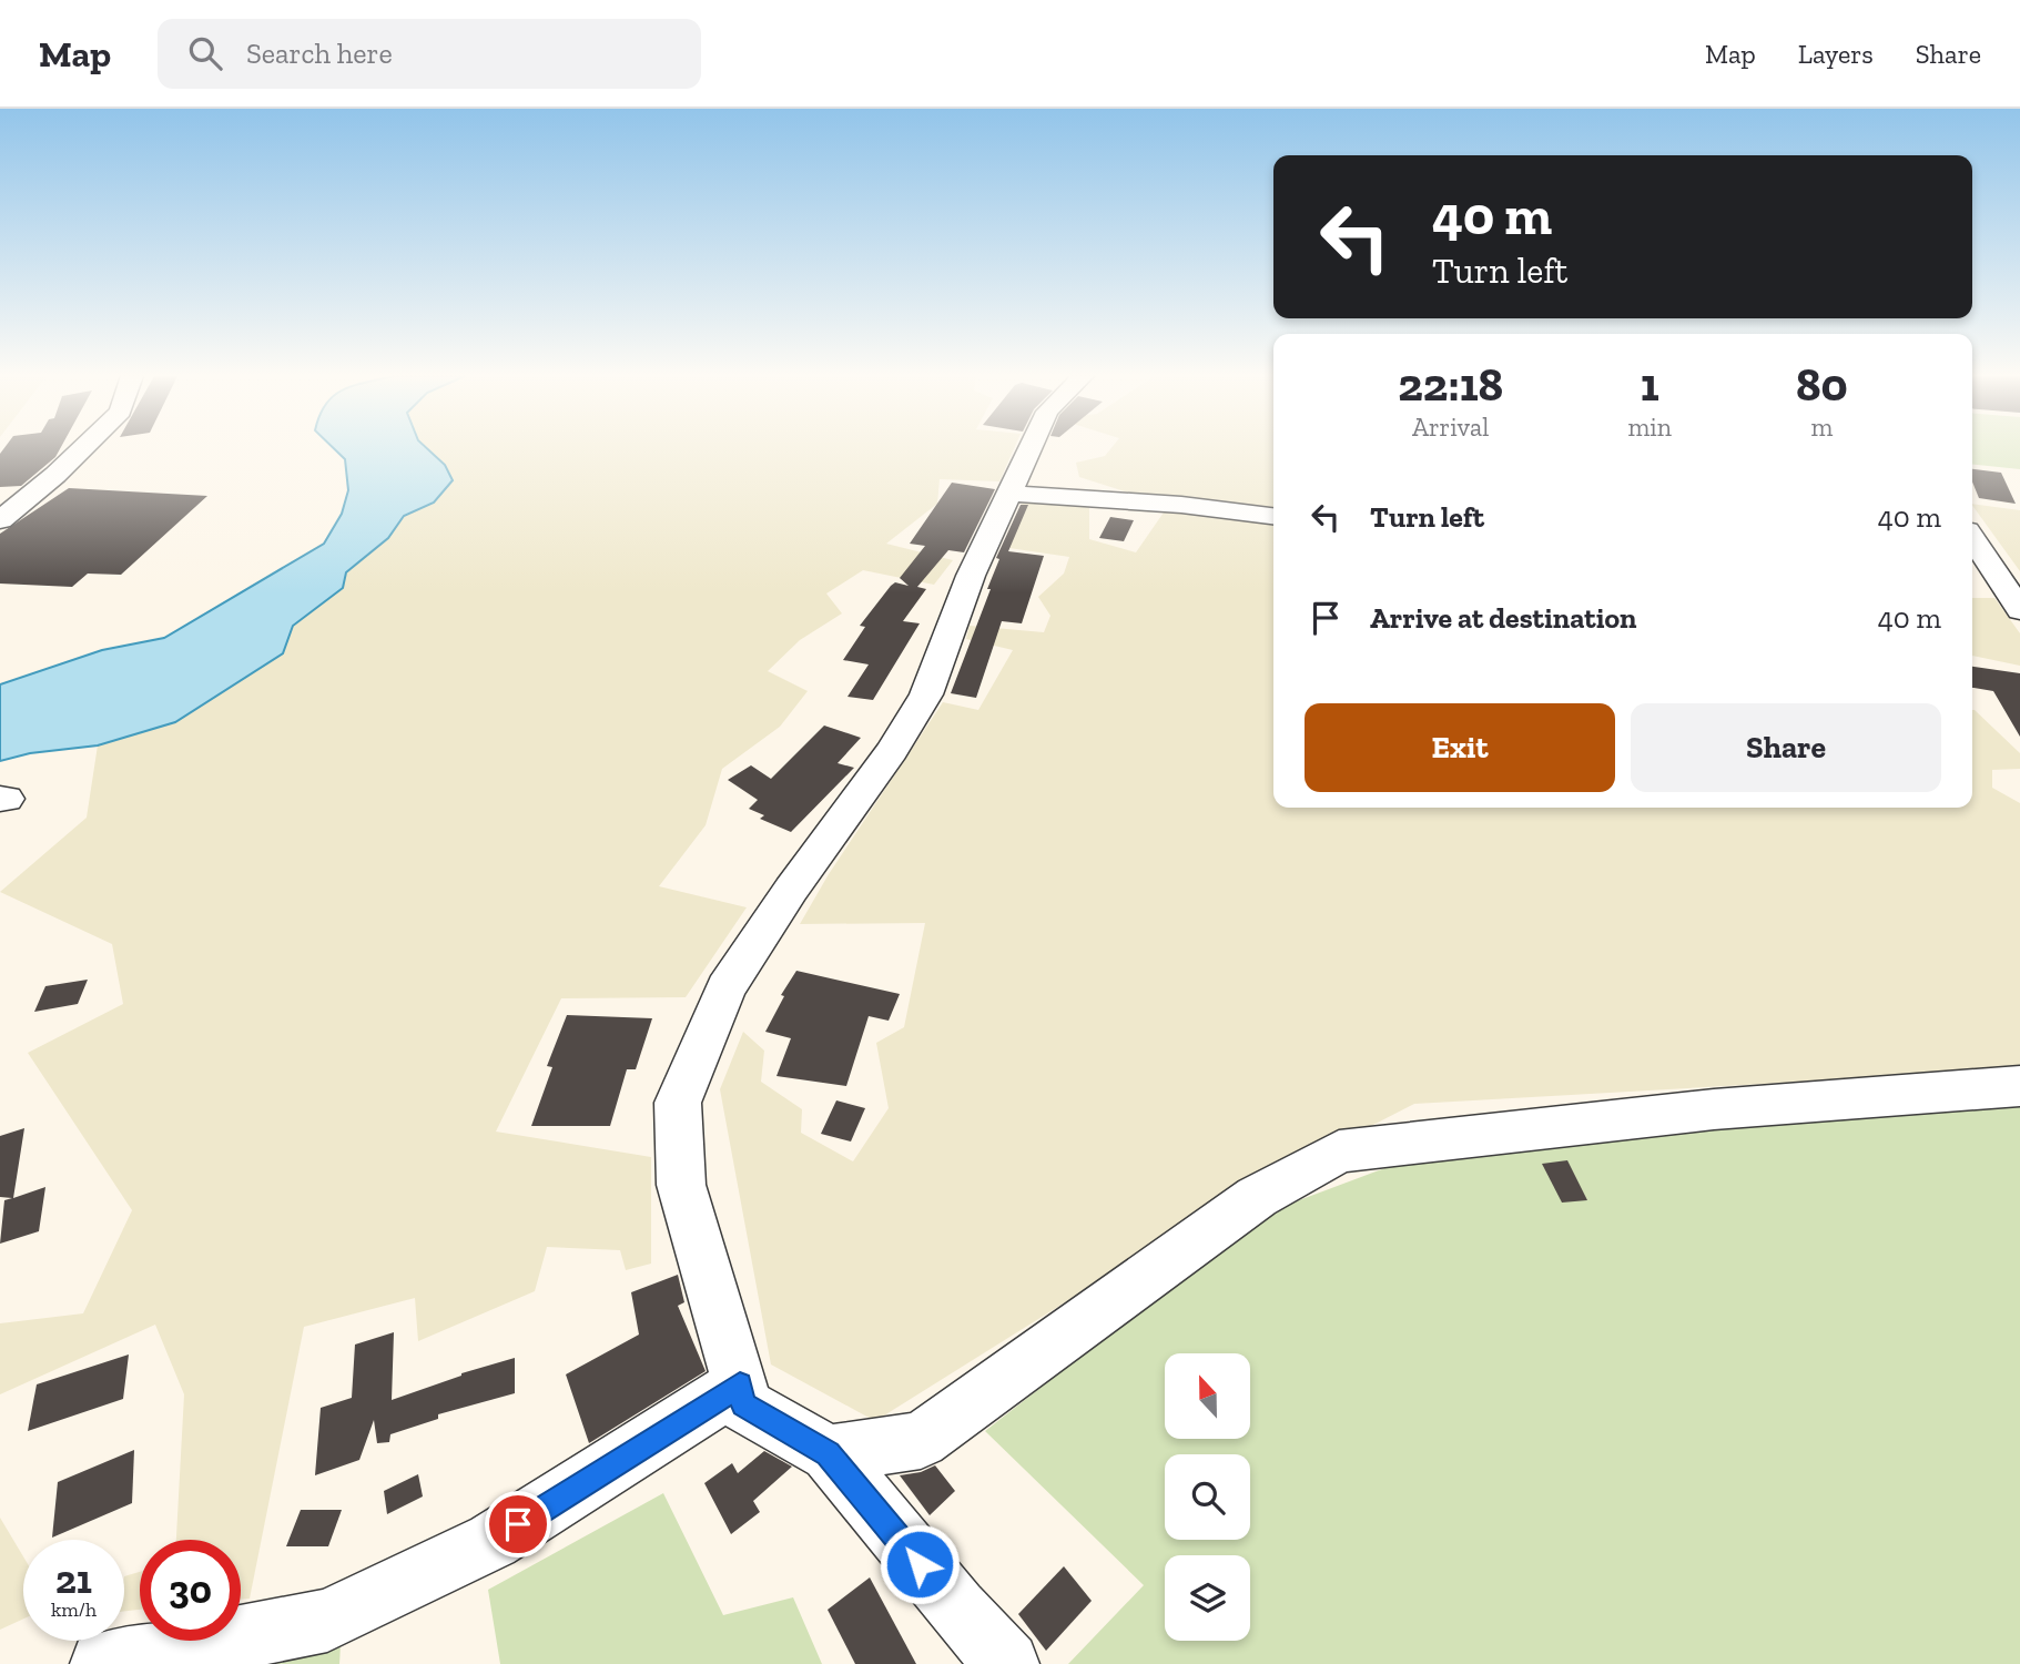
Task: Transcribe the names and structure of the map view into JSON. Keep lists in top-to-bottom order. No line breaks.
{"north":"top","page":{"header":"Map","search":"Search here","nav":["Map","Layers","Share"],"turn":["40 m","Turn left"],"eta":["22:18","Arrival","1","min","80","m"],"list":[{"name":"Turn left","value":"40 m"},{"name":"Arrive at destination","value":"40 m"}],"buttons":["Exit","Share"],"speed":"21 km/h","limit":"30"}}
